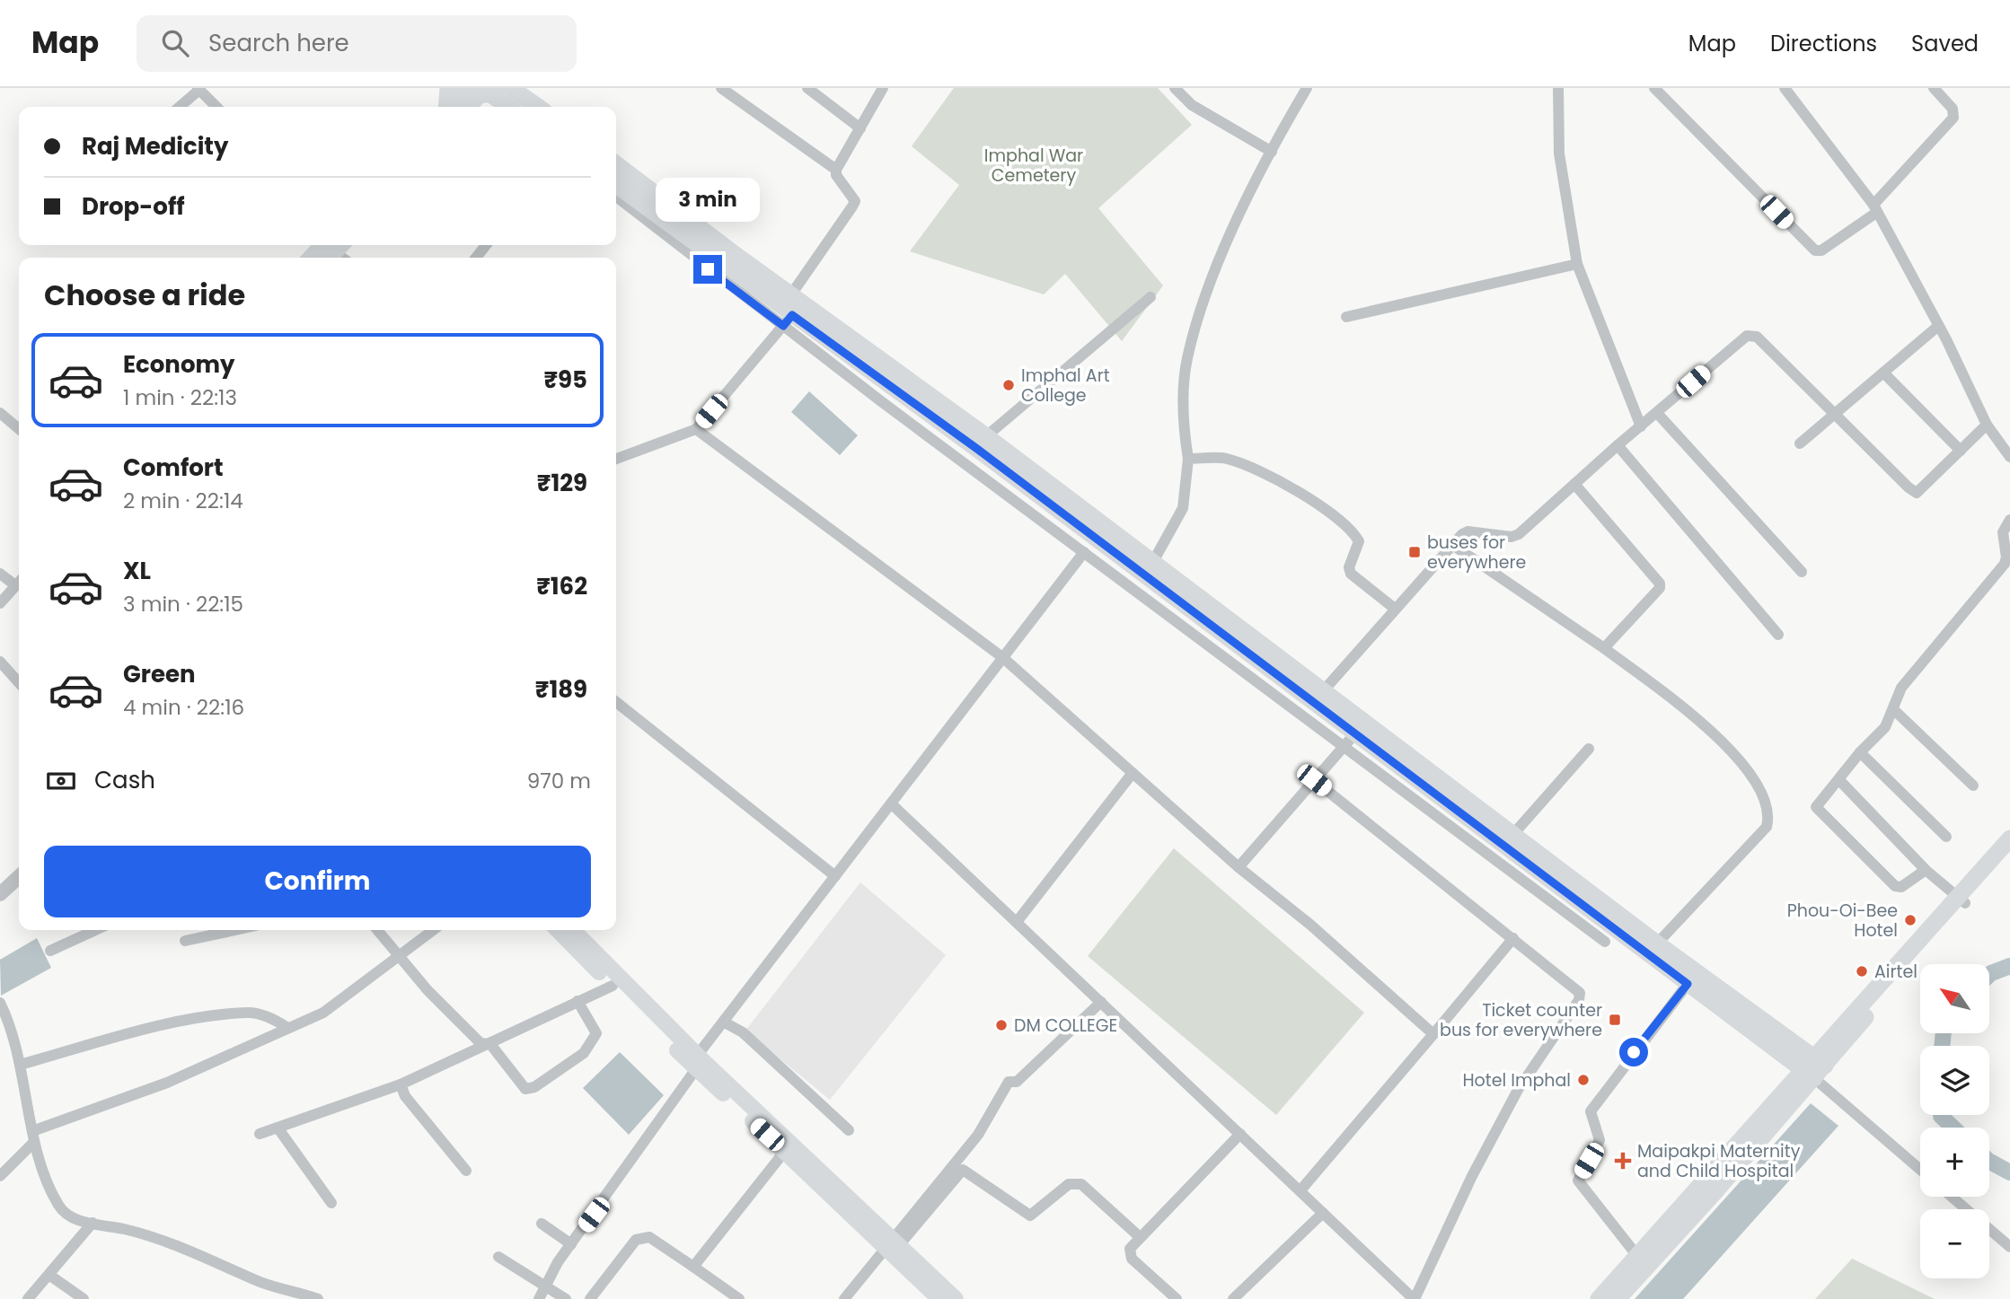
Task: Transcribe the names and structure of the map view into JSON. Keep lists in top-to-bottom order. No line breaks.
{"parks":["Imphal War Cemetery"],"places":{"other":["Imphal Art College","Phou-Oi-Bee Hotel","Airtel","DM COLLEGE","Hotel Imphal"],"transit":["buses for everywhere","Ticket counter bus for everywhere"],"health":["Maipakpi Maternity and Child Hospital"]},"north":"top left","page":{"header":"Map","search":"Search here","nav":["Map","Directions","Saved"],"banner":["Raj Medicity","Drop-off"],"bubble":"3 min","heading":"Choose a ride","list":[{"name":"Economy","note":"1 min · 22:13","value":"₹95"},{"name":"Comfort","note":"2 min · 22:14","value":"₹129"},{"name":"XL","note":"3 min · 22:15","value":"₹162"},{"name":"Green","note":"4 min · 22:16","value":"₹189"}],"pay":["Cash","970 m"],"buttons":"Confirm","map_buttons":["+","−"]}}
